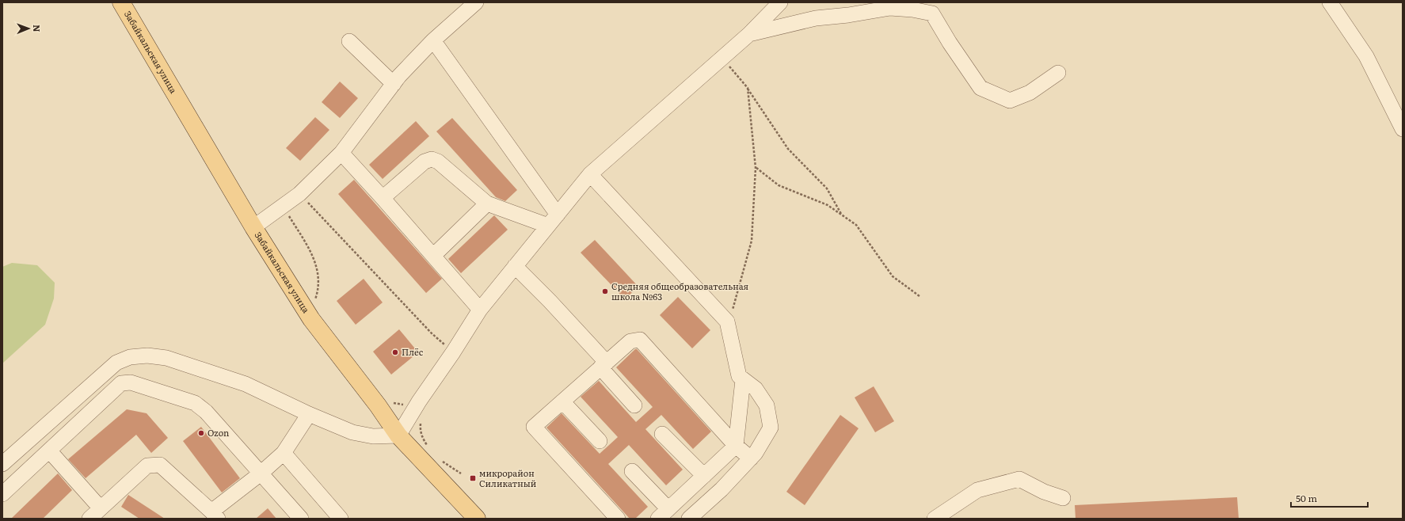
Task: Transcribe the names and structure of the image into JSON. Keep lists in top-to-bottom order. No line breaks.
{"streets":{"main road":["Забайкальская улица"]},"places":{"other":["Средняя общеобразовательная школа №63","Плёс","Ozon"],"transit":["микрорайон Силикатный"]},"scale_bar":"50 m","north":"right"}
